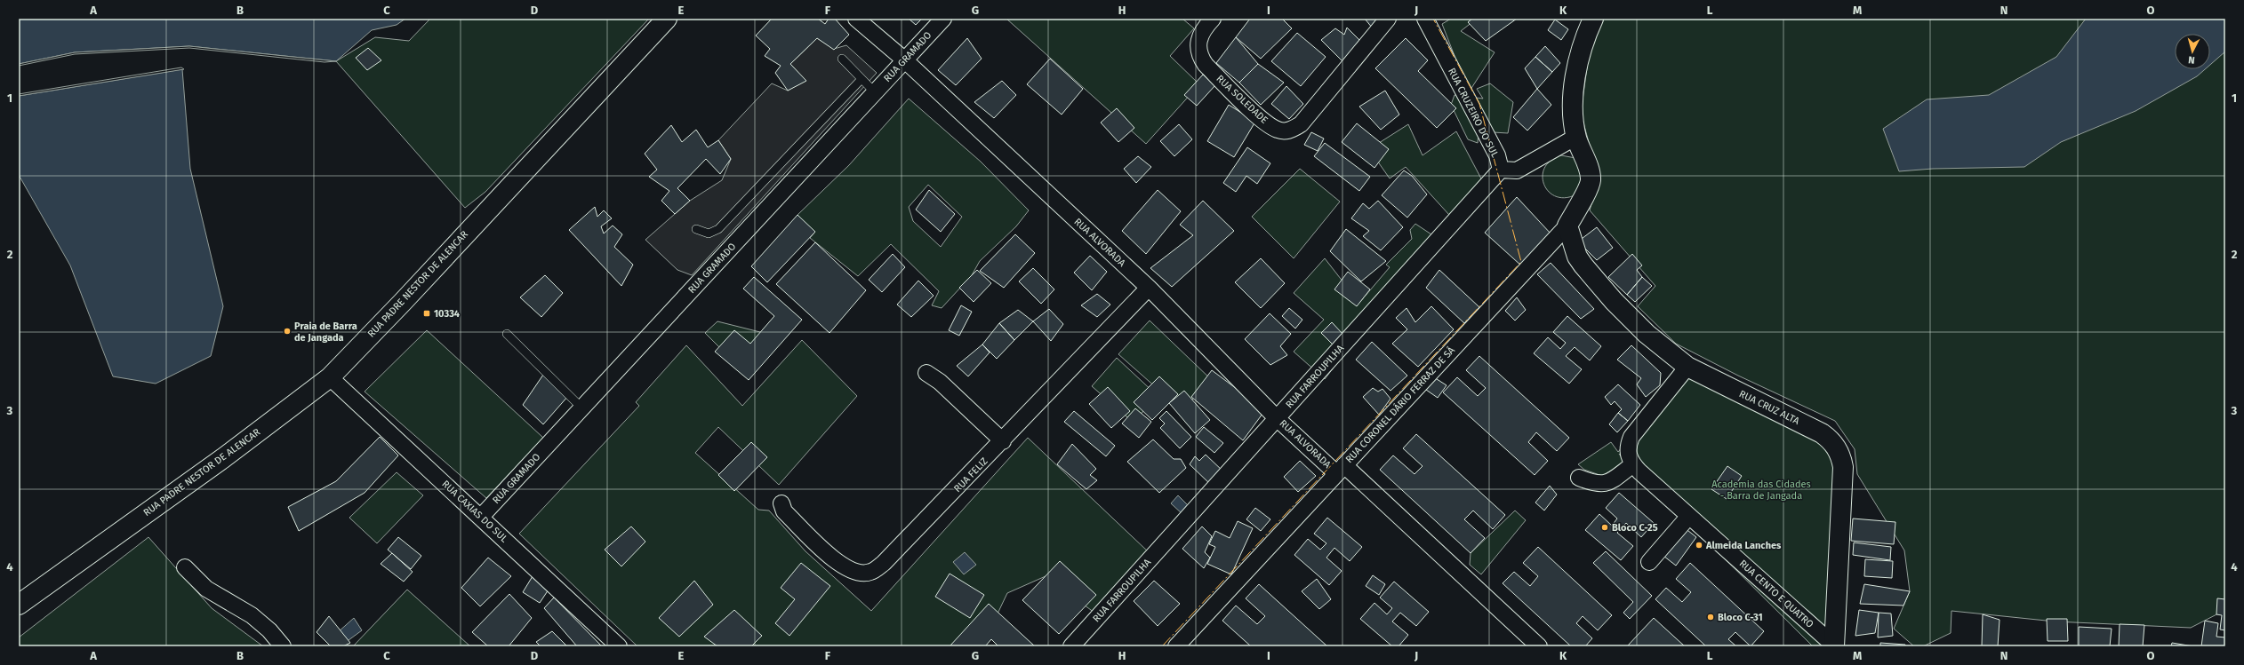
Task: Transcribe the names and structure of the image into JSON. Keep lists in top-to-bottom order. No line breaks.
{"streets":{"main road":["RUA PADRE NESTOR DE ALENCAR","RUA CRUZ ALTA"],"street":["RUA GRAMADO","RUA SOLEDADE","RUA CRUZEIRO DO SUL","RUA ALVORADA","RUA FARROUPILHA","RUA CORONEL DÁRIO FERRAZ DE SÁ","RUA FELIZ","RUA CAXIAS DO SUL","RUA CENTO E QUATRO"]},"crossings":[["RUA GRAMADO","RUA ALVORADA"],["RUA GRAMADO","RUA CAXIAS DO SUL"],["RUA CRUZEIRO DO SUL","RUA FARROUPILHA"],["RUA ALVORADA","RUA FARROUPILHA"],["RUA ALVORADA","RUA CORONEL DÁRIO FERRAZ DE SÁ"],["RUA ALVORADA","RUA FELIZ"],["RUA PADRE NESTOR DE ALENCAR","RUA CAXIAS DO SUL"],["RUA CORONEL DÁRIO FERRAZ DE SÁ","RUA CRUZ ALTA"],["RUA CRUZ ALTA","RUA CENTO E QUATRO"]],"parks":["Academia das Cidades - Barra de Jangada"],"places":{"transit":["10334"],"other":["Praia de Barra de Jangada","Bloco C-25","Almeida Lanches","Bloco C-31"]},"north":"bottom","grid":{"columns":["A","B","C","D","E","F","G","H","I","J","K","L","M","N","O"],"rows":["1","2","3","4"]}}
